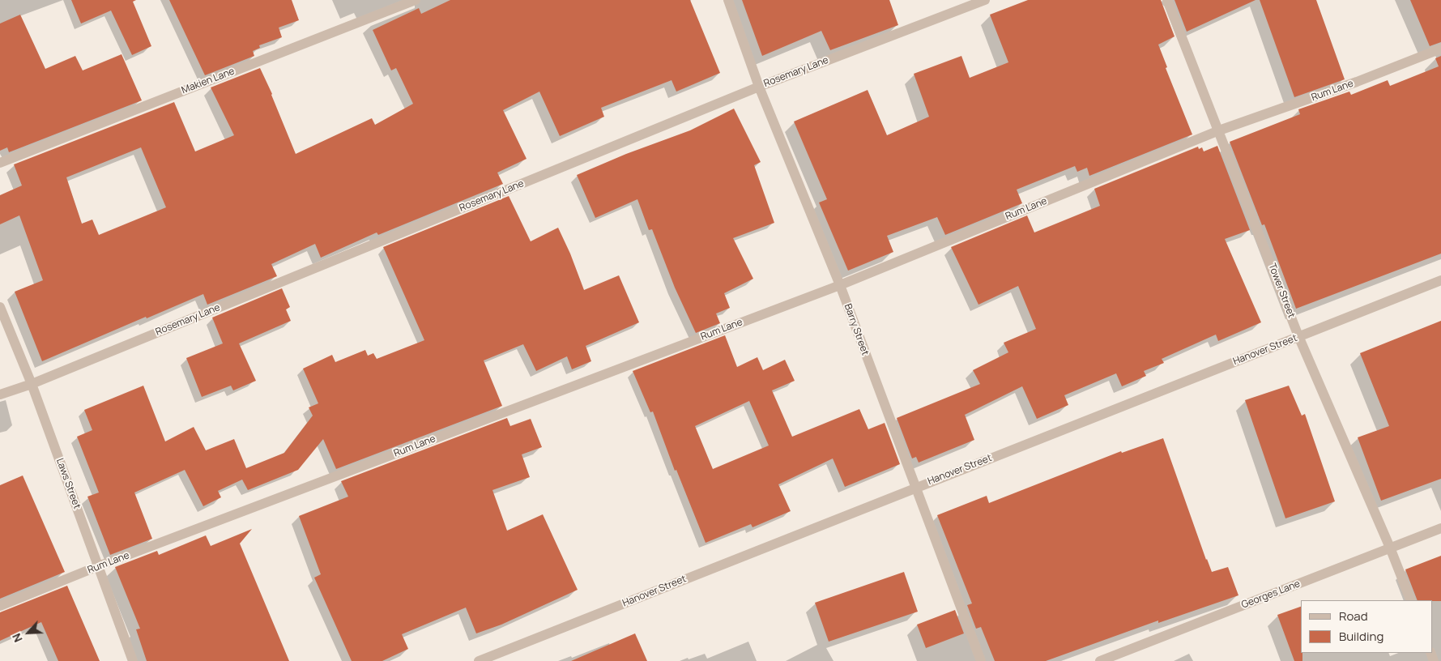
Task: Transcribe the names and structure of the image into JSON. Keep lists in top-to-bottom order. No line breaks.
{"streets":{"street":["Rosemary Lane","Makien Lane","Rum Lane","Tower Street","Barry Street","Hanover Street","Laws Street","Georges Lane"]},"crossings":[["Rosemary Lane","Barry Street"],["Rosemary Lane","Laws Street"],["Rum Lane","Tower Street"],["Rum Lane","Barry Street"],["Rum Lane","Laws Street"],["Tower Street","Hanover Street"],["Tower Street","Georges Lane"],["Barry Street","Hanover Street"]],"legend":["Road","Building"],"north":"bottom left"}
